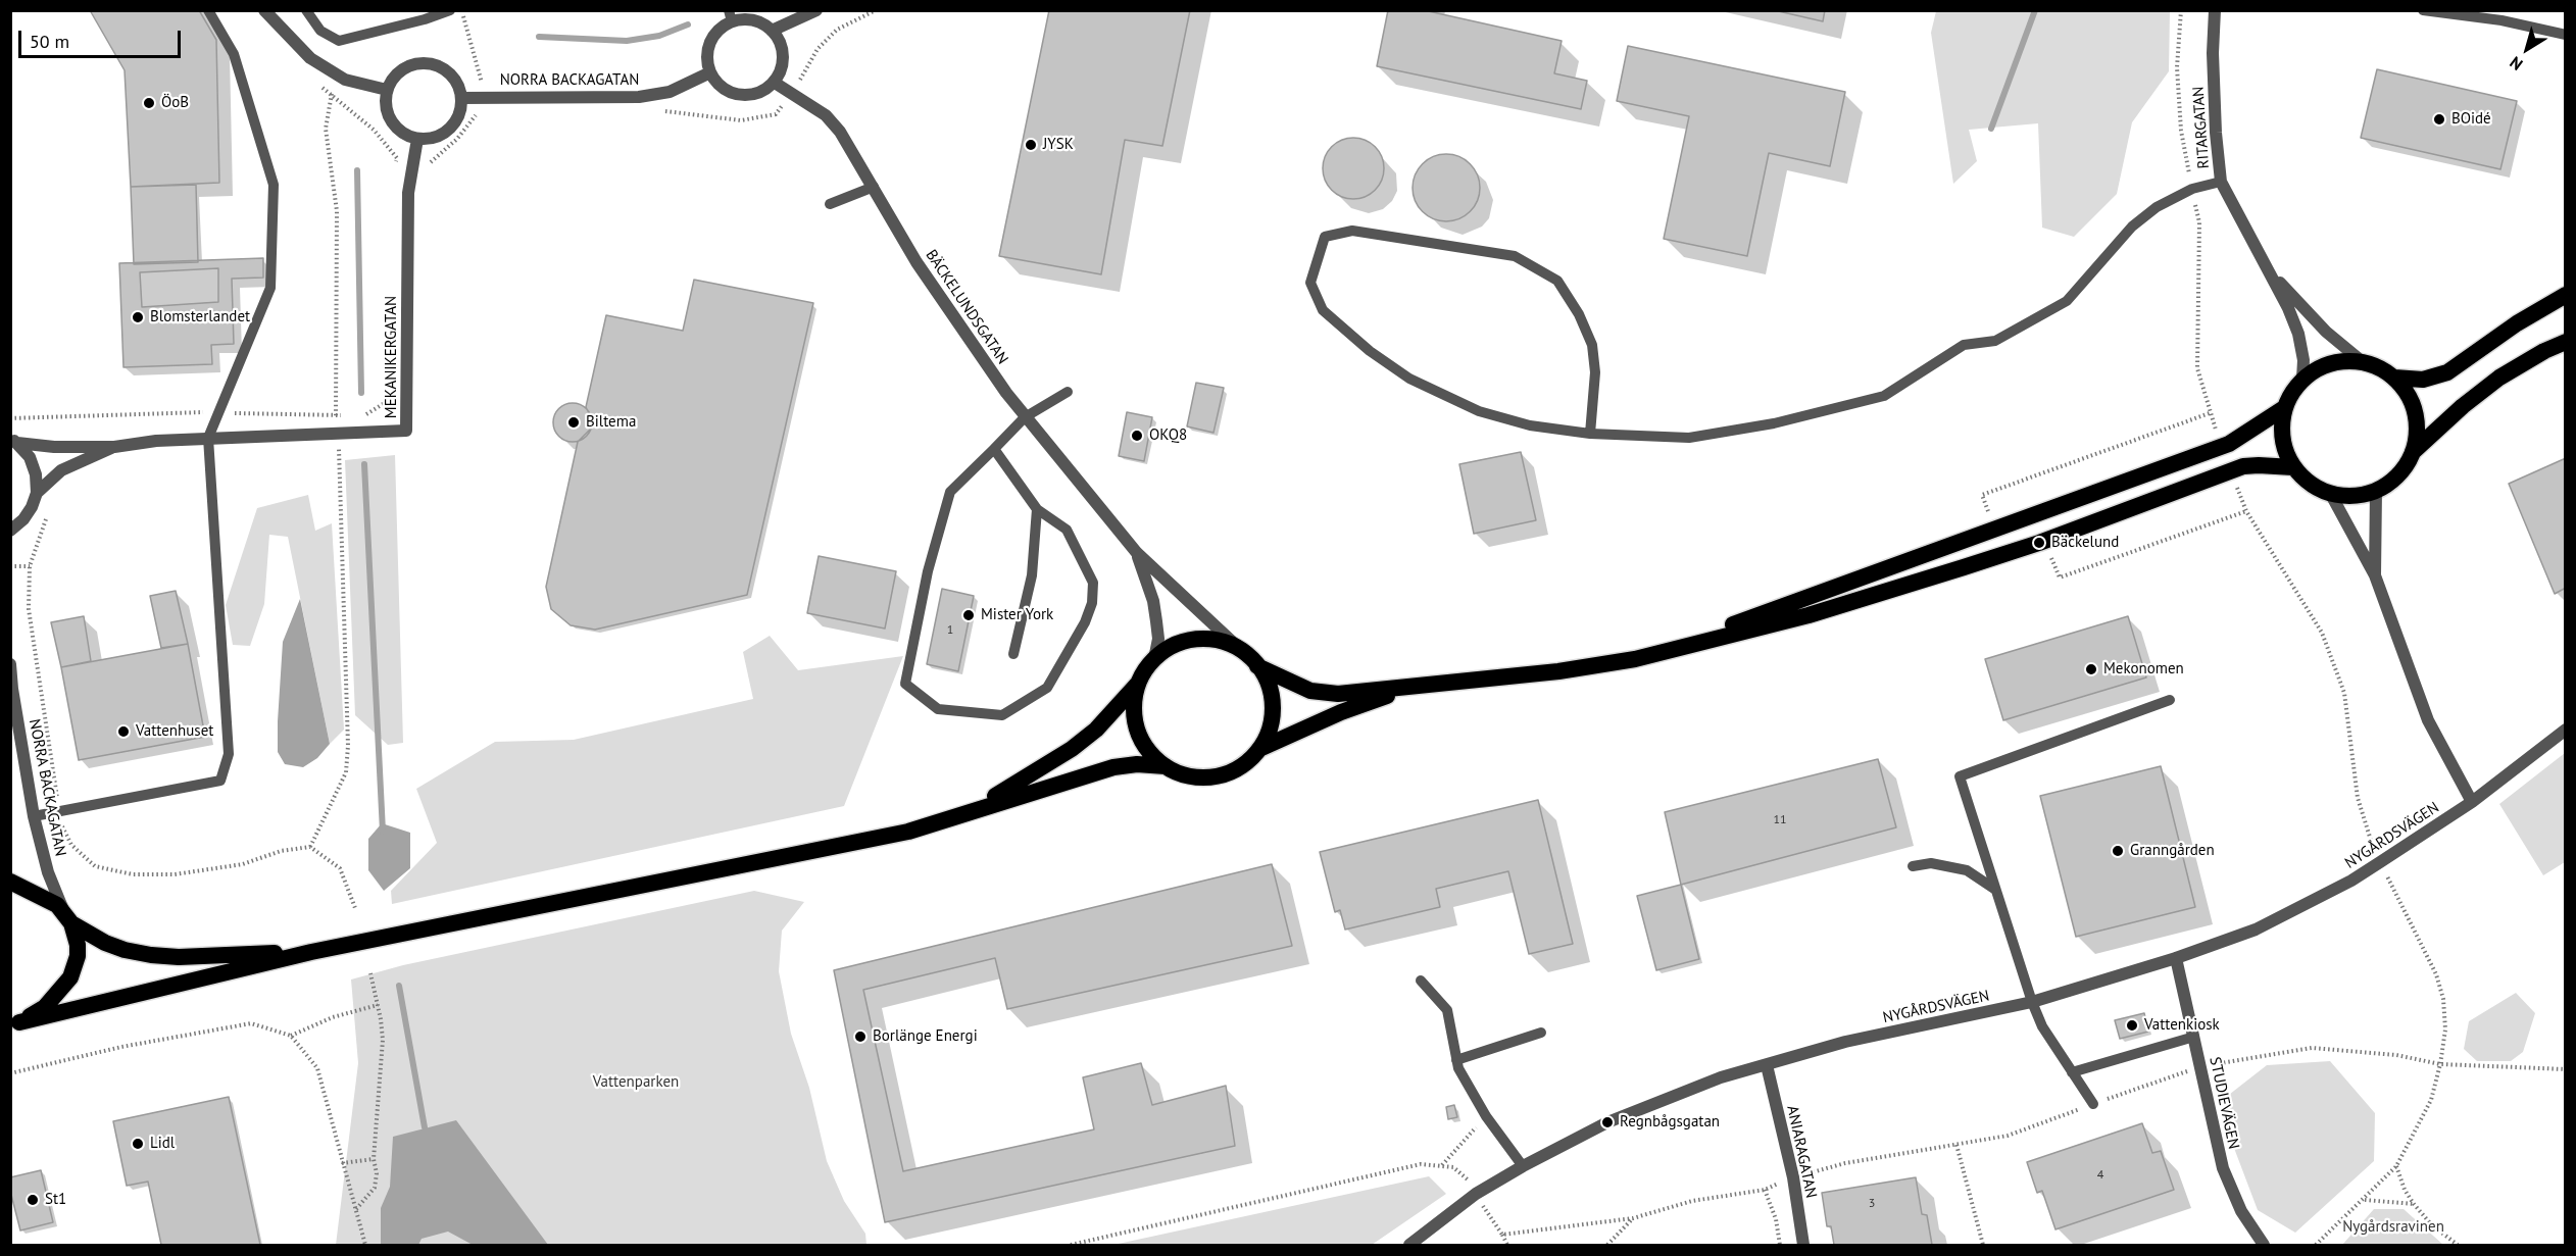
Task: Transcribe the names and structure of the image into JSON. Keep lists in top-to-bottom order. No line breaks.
{"streets":{"street":["NORRA BACKAGATAN","RITARGATAN","BÄCKELUNDSGATAN","MEKANIKERGATAN","NYGÅRDSVÄGEN","STUDIEVÄGEN","ANIARAGATAN"]},"crossings":[["NORRA BACKAGATAN","BÄCKELUNDSGATAN"],["NORRA BACKAGATAN","MEKANIKERGATAN"],["NYGÅRDSVÄGEN","STUDIEVÄGEN"],["NYGÅRDSVÄGEN","ANIARAGATAN"]],"parks":["Vattenparken","Nygårdsravinen"],"places":["ÖoB","BOidé","JYSK","Blomsterlandet","Biltema","OKQ8","Bäckelund","Mister York","Mekonomen","Vattenhuset","Granngården","Vattenkiosk","Borlänge Energi","Regnbågsgatan","Lidl","St1"],"house_numbers":["1","11","4","3"],"scale_bar":"50 m","north":"bottom left"}
